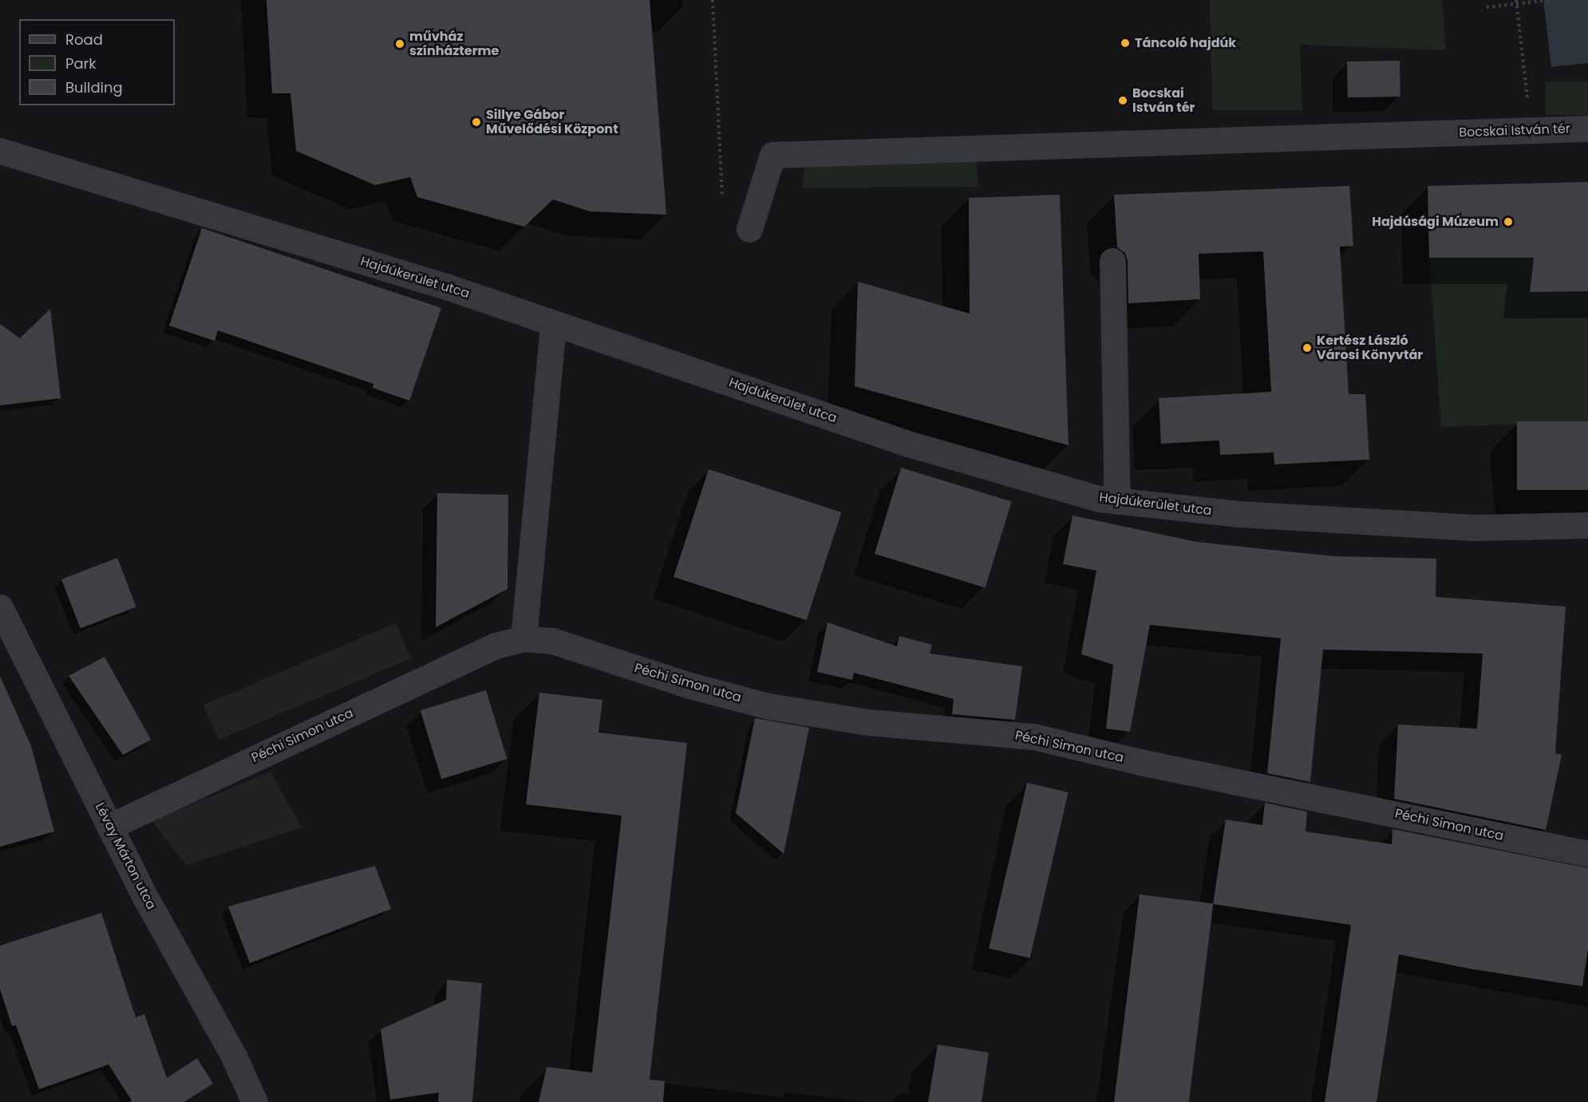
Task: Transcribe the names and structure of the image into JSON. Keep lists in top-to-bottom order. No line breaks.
{"streets":{"street":["Bocskai István tér","Hajdúkerület utca","Péchi Simon utca","Lévay Márton utca"]},"crossings":[["Péchi Simon utca","Lévay Márton utca"]],"places":["Táncoló hajdúk","művház színházterme","Bocskai István tér","Sillye Gábor Művelődési Központ","Hajdúsági Múzeum","Kertész László Városi Könyvtár"],"legend":["Road","Park","Building"]}
